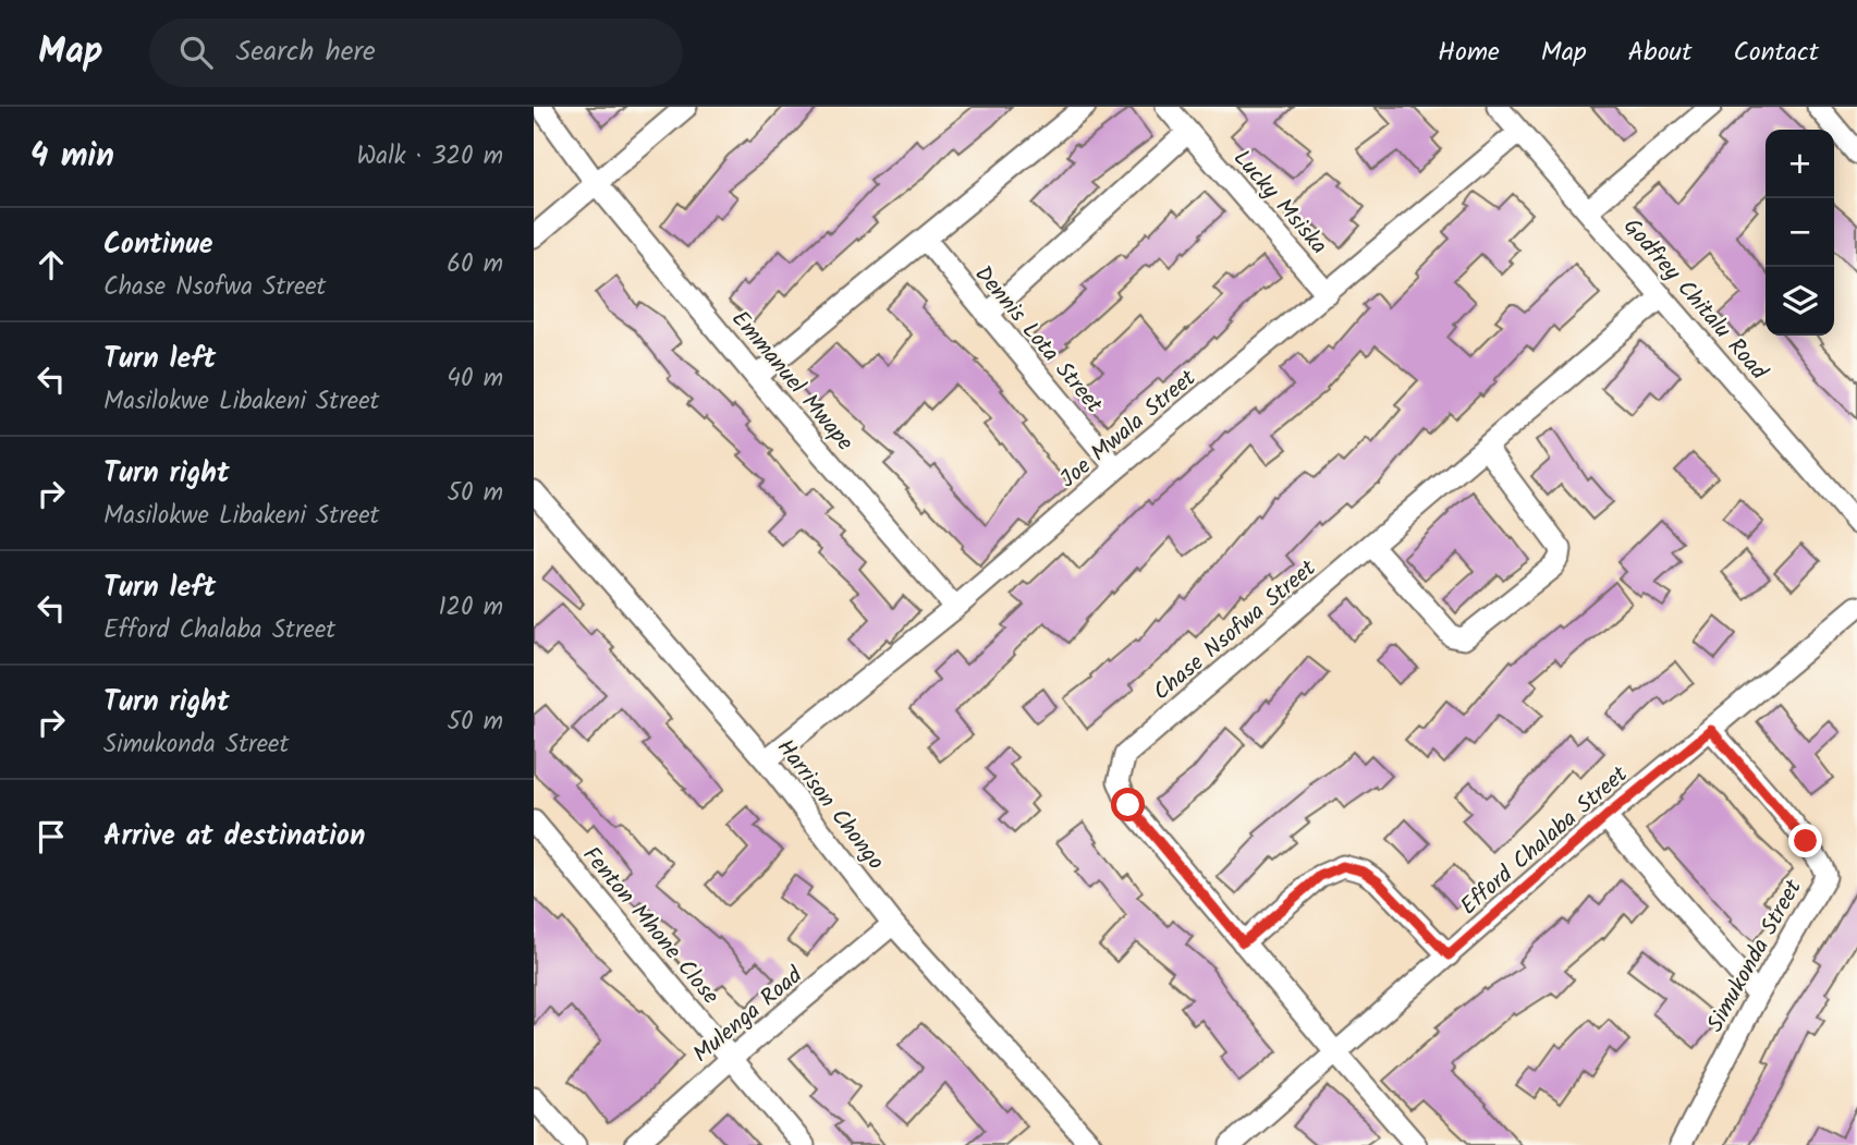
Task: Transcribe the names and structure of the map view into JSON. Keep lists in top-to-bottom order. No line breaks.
{"streets":{"street":["Lucky Msiska","Godfrey Chitalu Road","Dennis Lota Street","Emmanuel Mwape","Joe Mwala Street","Chase Nsofwa Street","Harrison Chongo","Efford Chalaba Street","Fenton Mhone Close","Simukonda Street","Mulenga Road"]},"crossings":[["Lucky Msiska","Joe Mwala Street"],["Godfrey Chitalu Road","Joe Mwala Street"],["Godfrey Chitalu Road","Chase Nsofwa Street"],["Dennis Lota Street","Joe Mwala Street"],["Emmanuel Mwape","Joe Mwala Street"],["Joe Mwala Street","Harrison Chongo"],["Chase Nsofwa Street","Efford Chalaba Street"],["Harrison Chongo","Mulenga Road"],["Efford Chalaba Street","Simukonda Street"],["Fenton Mhone Close","Mulenga Road"]],"page":{"header":"Map","search":"Search here","nav":["Home","Map","About","Contact"],"heading":["4 min","Walk · 320 m"],"map_buttons":["+","−"],"list":[["Continue","Chase Nsofwa Street","60 m"],["Turn left","Masilokwe Libakeni Street","40 m"],["Turn right","Masilokwe Libakeni Street","50 m"],["Turn left","Efford Chalaba Street","120 m"],["Turn right","Simukonda Street","50 m"],"Arrive at destination"]}}
